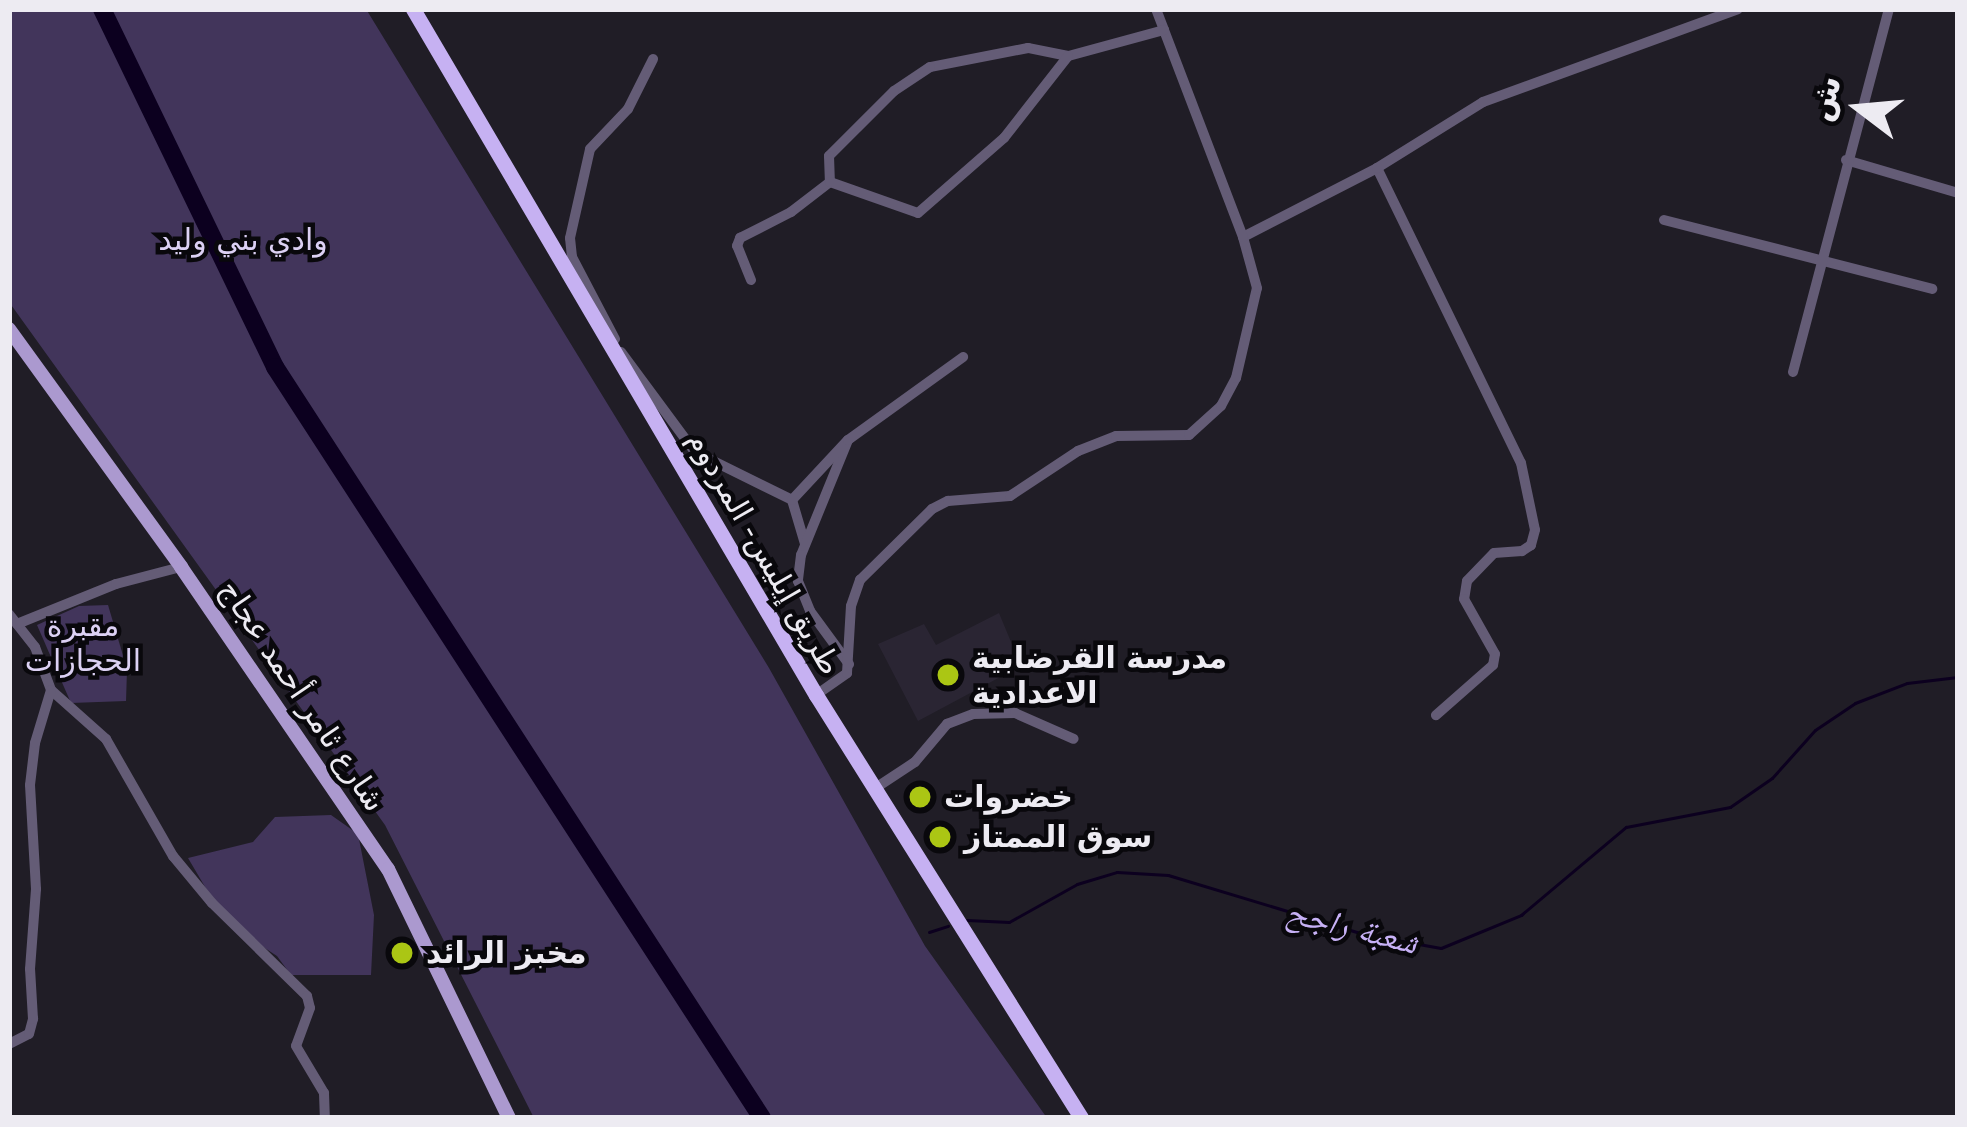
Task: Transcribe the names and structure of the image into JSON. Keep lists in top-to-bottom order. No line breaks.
{"streets":{"highway":["طريق إيليس- المردوم"],"main road":["شارع ثامر أحمد عجاج"]},"water":["شعبة راجح"],"parks":["وادي بني وليد","مقبرة الحجازات"],"places":["مدرسة القرضابية الاعدادية","خضروات","سوق الممتاز","مخبز الرائد"],"north":"left"}
